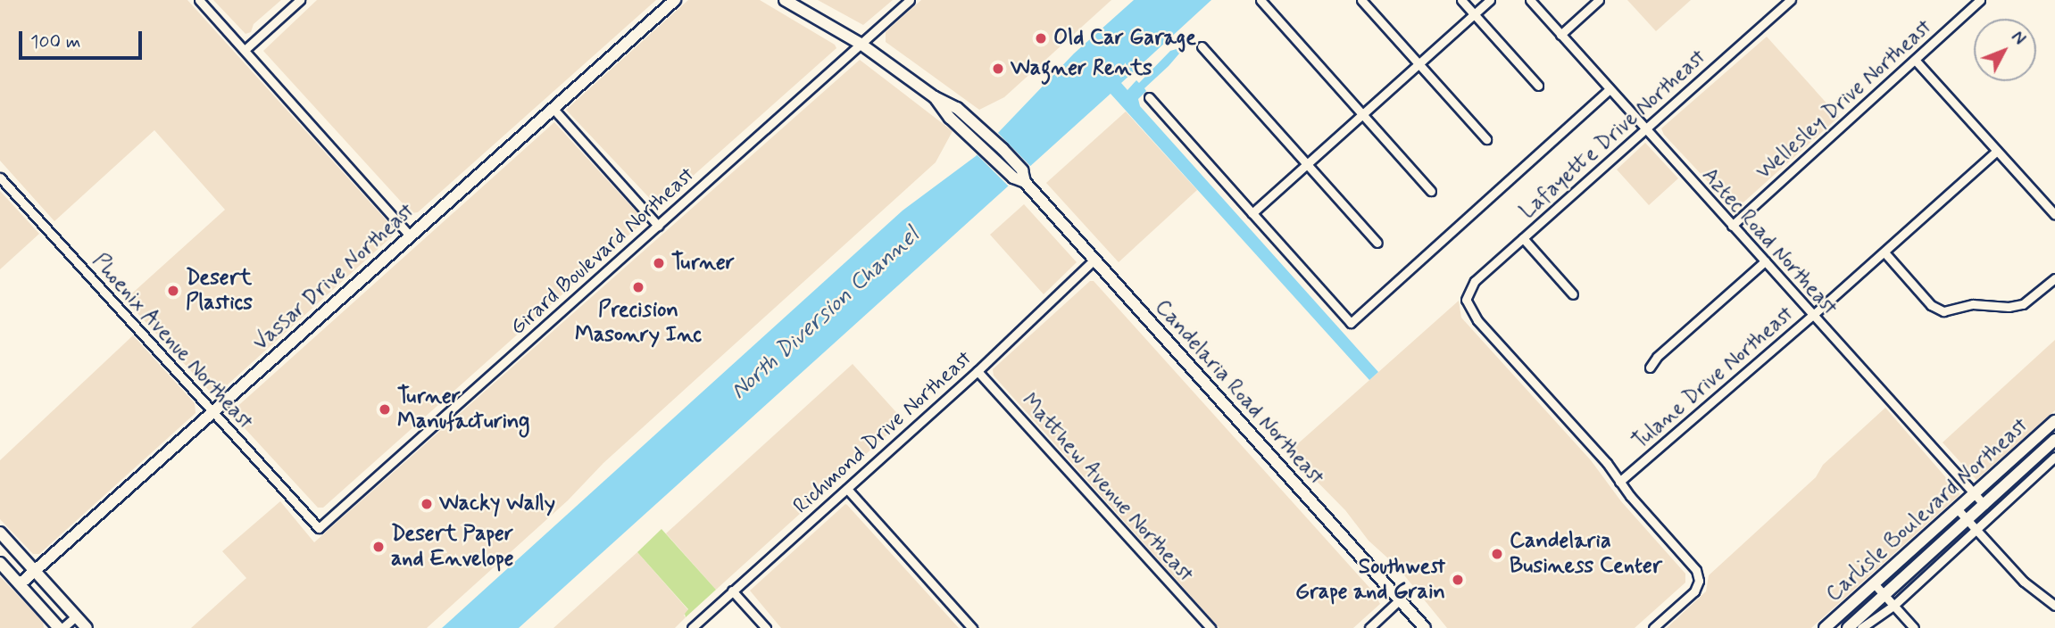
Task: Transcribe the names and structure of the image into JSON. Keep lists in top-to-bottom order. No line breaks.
{"streets":{"main road":["Vassar Drive Northeast","Candelaria Road Northeast","Carlisle Boulevard Northeast"],"street":["Wellesley Drive Northeast","Lafayette Drive Northeast","Aztec Road Northeast","Girard Boulevard Northeast","Phoenix Avenue Northeast","Tulane Drive Northeast","Richmond Drive Northeast","Matthew Avenue Northeast"]},"crossings":[["Wellesley Drive Northeast","Aztec Road Northeast"],["Lafayette Drive Northeast","Aztec Road Northeast"],["Lafayette Drive Northeast","Tulane Drive Northeast"],["Aztec Road Northeast","Tulane Drive Northeast"],["Aztec Road Northeast","Carlisle Boulevard Northeast"],["Girard Boulevard Northeast","Phoenix Avenue Northeast"],["Girard Boulevard Northeast","Candelaria Road Northeast"],["Vassar Drive Northeast","Phoenix Avenue Northeast"],["Candelaria Road Northeast","Richmond Drive Northeast"],["Richmond Drive Northeast","Matthew Avenue Northeast"]],"water":["North Diversion Channel"],"places":["Old Car Garage","Wagner Rents","Turner","Precision Masonry Inc","Desert Plastics","Turner Manufacturing","Wacky Wally","Desert Paper and Envelope","Candelaria Business Center","Southwest Grape and Grain"],"scale_bar":"100 m","north":"top right"}
